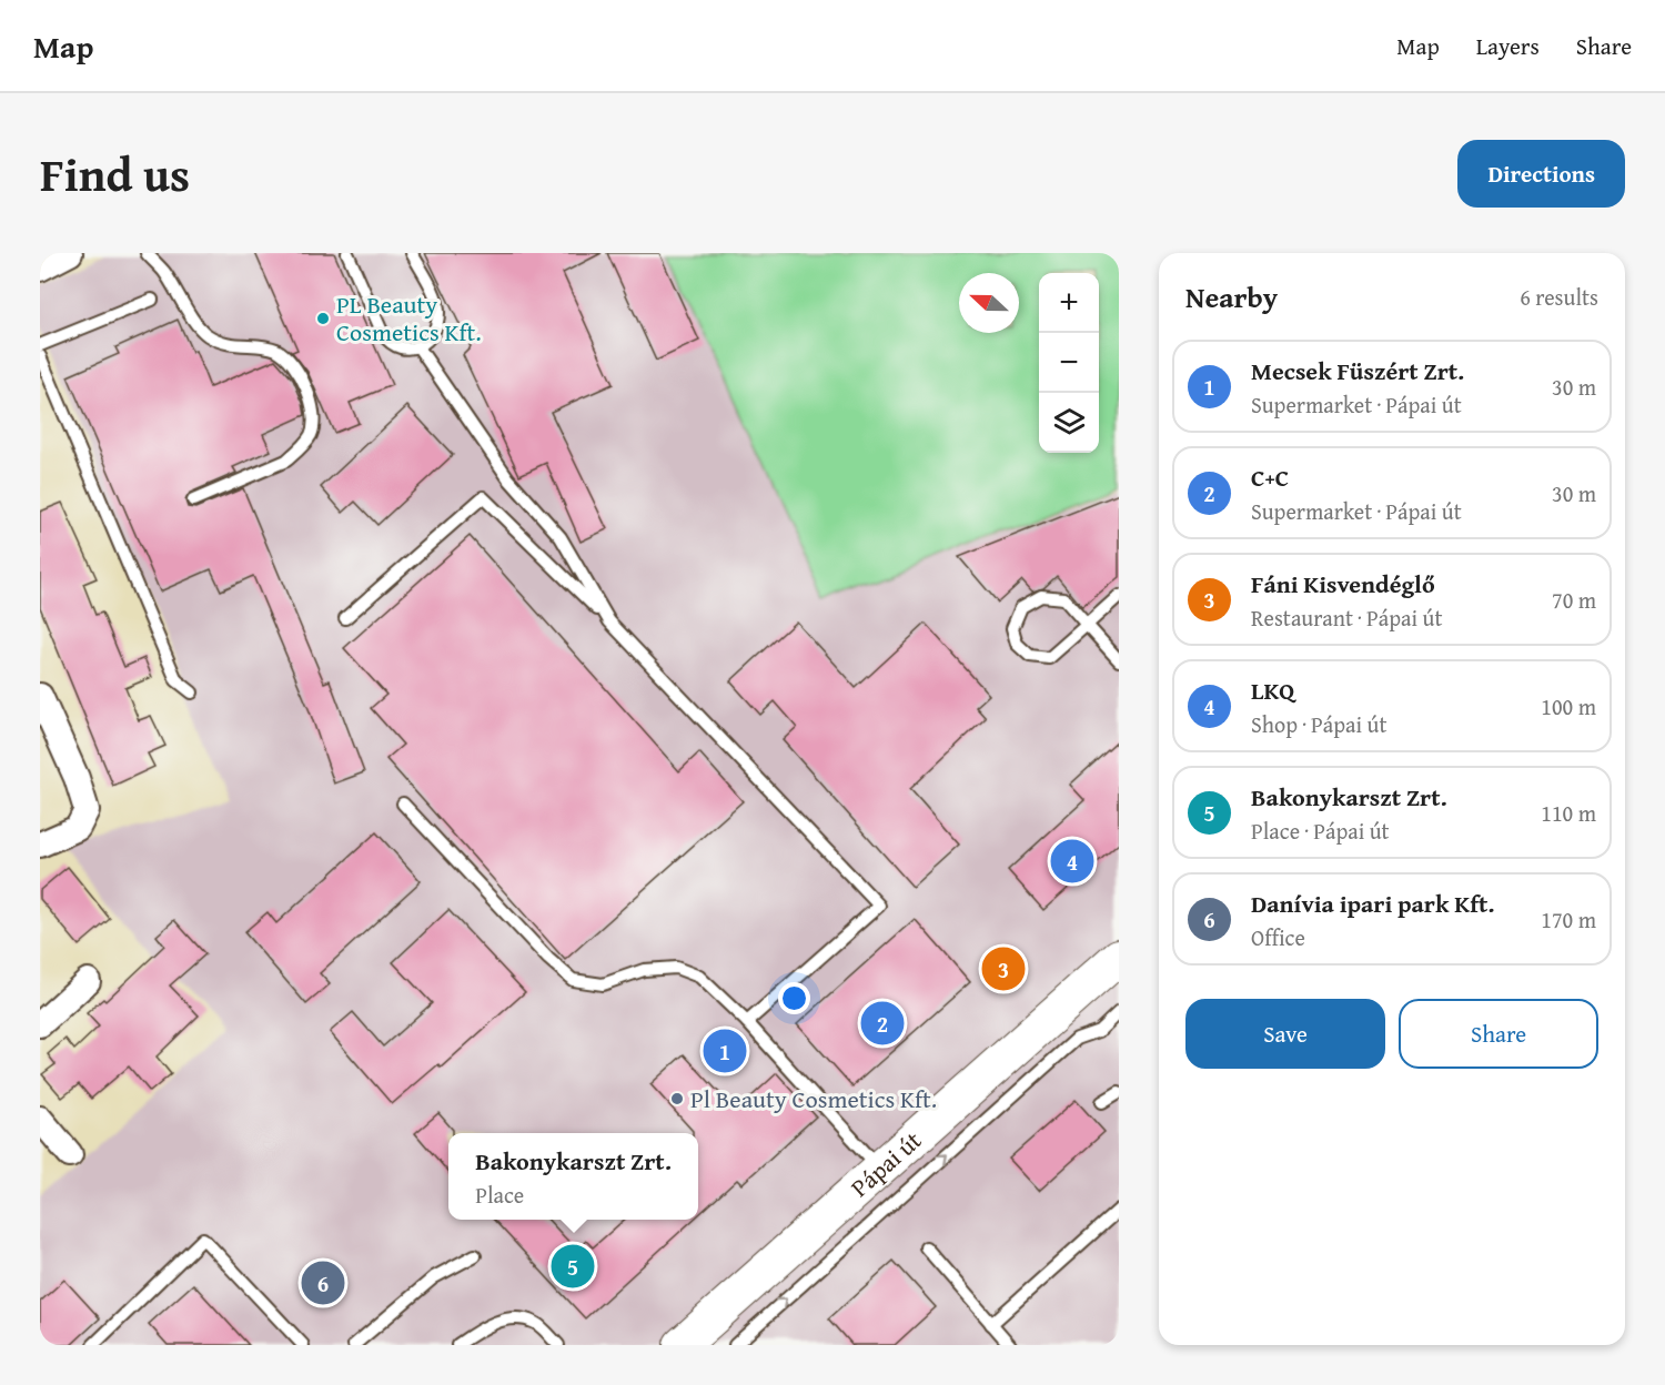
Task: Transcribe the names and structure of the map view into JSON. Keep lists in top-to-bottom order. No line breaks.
{"streets":{"main road":["Pápai út"]},"places":["PL Beauty Cosmetics Kft.","Pl Beauty Cosmetics Kft."],"north":"left","page":{"header":"Map","nav":["Map","Layers","Share"],"title":"Find us","buttons":["Directions",["Save","Share"]],"heading":["Nearby","6 results"],"map_buttons":["+","−"],"list":[{"mark":"1","name":"Mecsek Füszért Zrt.","note":"Supermarket · Pápai út","value":"30 m"},{"mark":"2","name":"C+C","note":"Supermarket · Pápai út","value":"30 m"},{"mark":"3","name":"Fáni Kisvendéglő","note":"Restaurant · Pápai út","value":"70 m"},{"mark":"4","name":"LKQ","note":"Shop · Pápai út","value":"100 m"},{"mark":"5","name":"Bakonykarszt Zrt.","note":"Place · Pápai út","value":"110 m"},{"mark":"6","name":"Danívia ipari park Kft.","note":"Office","value":"170 m"}],"pins":["4","3","2","1","5","6"],"popup":["Bakonykarszt Zrt.","Place"]}}
